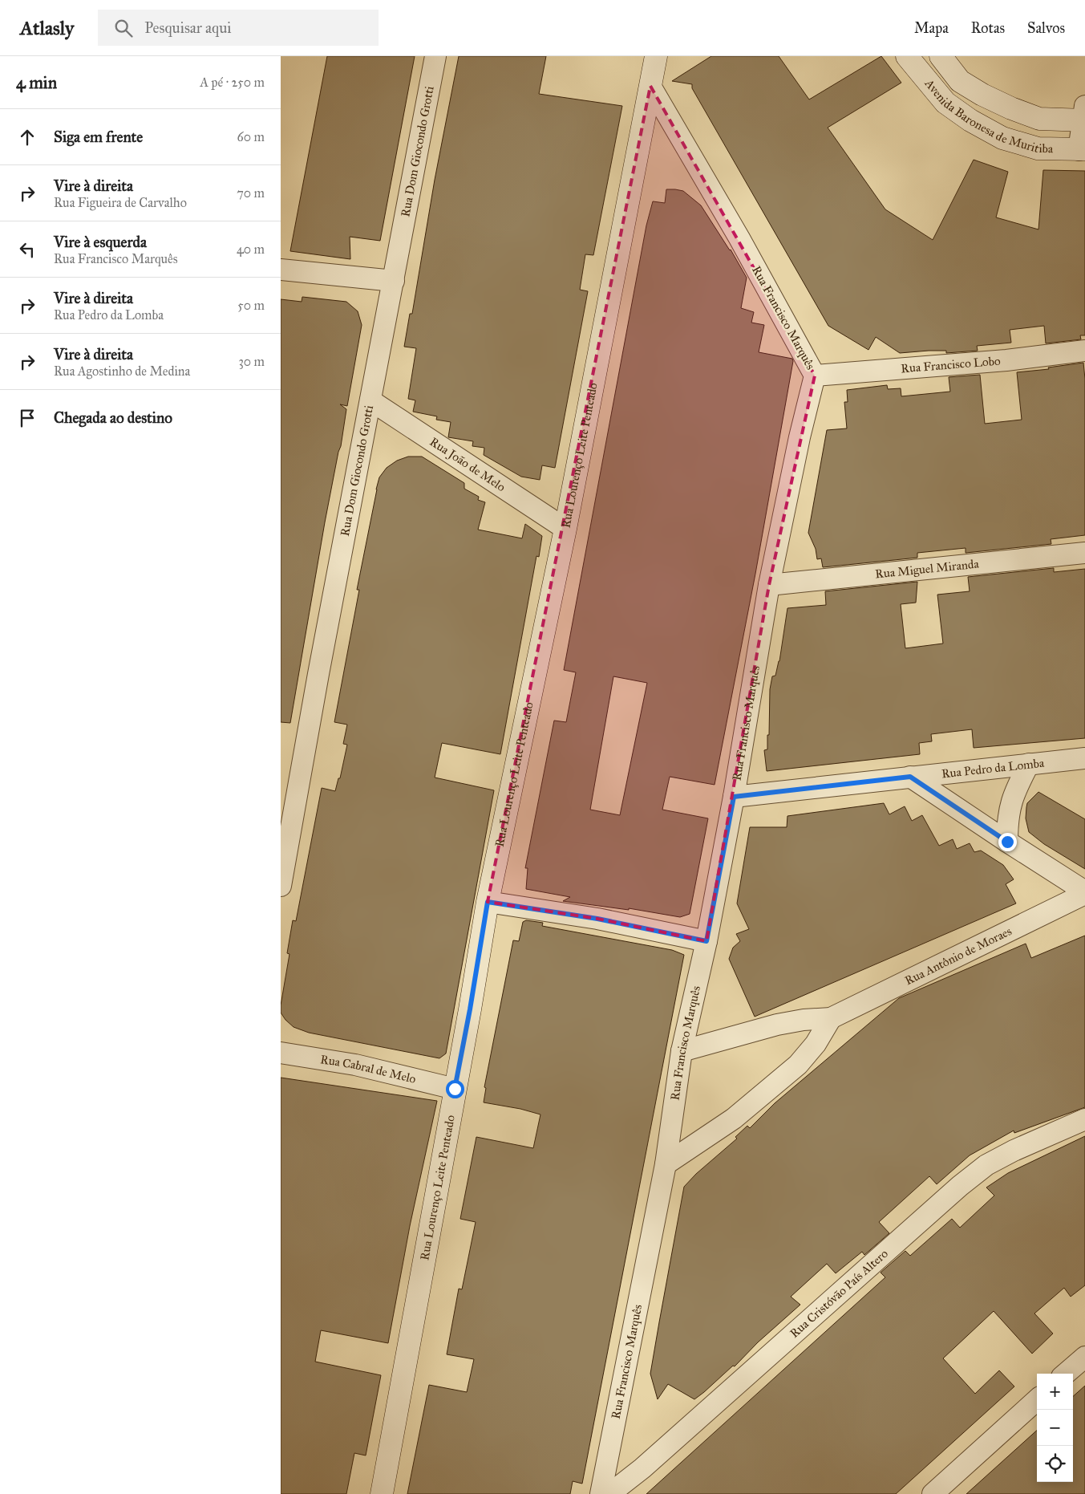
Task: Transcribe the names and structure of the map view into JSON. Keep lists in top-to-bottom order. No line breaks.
{"streets":{"main road":["Avenida Baronesa de Muritiba","Rua Lourenço Leite Penteado"],"street":["Rua Dom Giocondo Grotti","Rua Francisco Marquês","Rua Francisco Lobo","Rua João de Melo","Rua Miguel Miranda","Rua Pedro da Lomba","Rua Antônio de Moraes","Rua Cabral de Melo","Rua Cristóvão País Altero"]},"crossings":[["Rua Dom Giocondo Grotti","Rua João de Melo"],["Rua Francisco Marquês","Rua Francisco Lobo"],["Rua Francisco Marquês","Rua Lourenço Leite Penteado"],["Rua Francisco Marquês","Rua Miguel Miranda"],["Rua Francisco Marquês","Rua Pedro da Lomba"],["Rua Francisco Marquês","Rua Antônio de Moraes"],["Rua Lourenço Leite Penteado","Rua João de Melo"],["Rua Lourenço Leite Penteado","Rua Cabral de Melo"]],"page":{"header":"Atlasly","search":"Pesquisar aqui","nav":["Mapa","Rotas","Salvos"],"heading":["4 min","A pé · 250 m"],"list":[["Siga em frente","60 m"],["Vire à direita","Rua Figueira de Carvalho","70 m"],["Vire à esquerda","Rua Francisco Marquês","40 m"],["Vire à direita","Rua Pedro da Lomba","50 m"],["Vire à direita","Rua Agostinho de Medina","30 m"],"Chegada ao destino"],"map_buttons":["+","−"]}}
